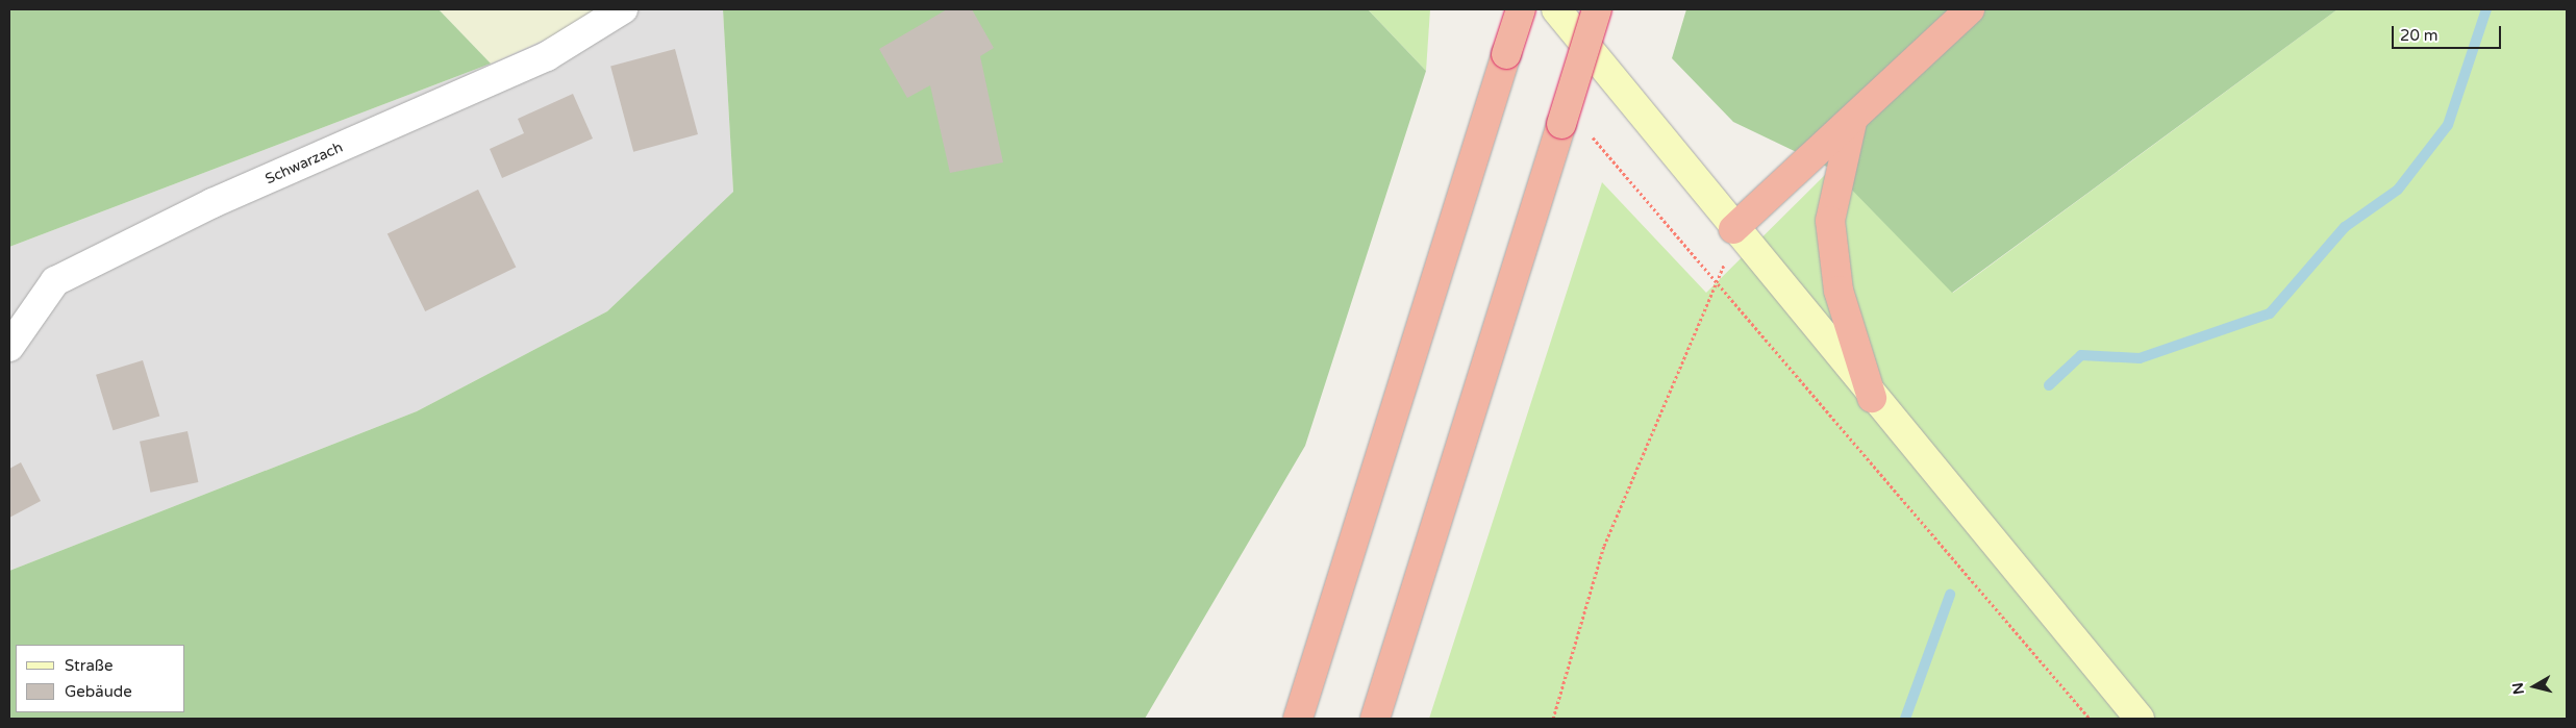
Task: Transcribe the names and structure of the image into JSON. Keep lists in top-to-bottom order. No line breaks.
{"streets":{"street":["Schwarzach"]},"legend":["Straße","Gebäude"],"scale_bar":"20 m","north":"left"}
